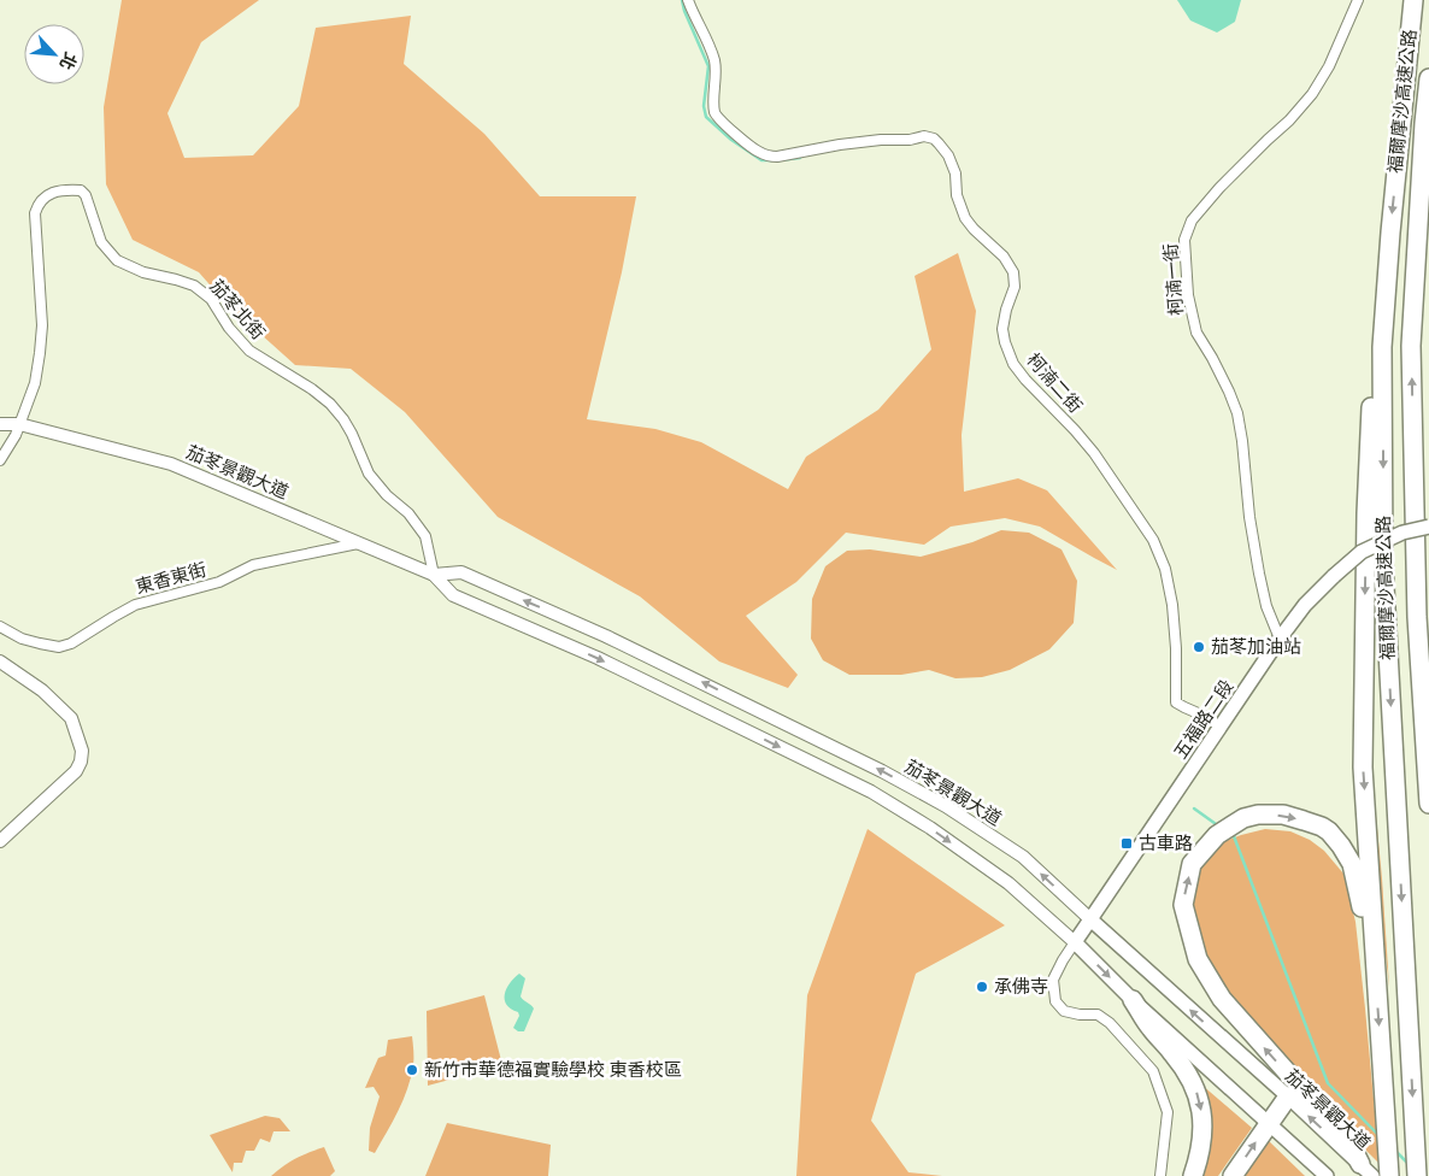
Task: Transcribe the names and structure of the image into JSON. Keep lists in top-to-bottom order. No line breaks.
{"streets":{"highway":["福爾摩沙高速公路"],"main road":["茄苳景觀大道","五福路二段"],"street":["柯湳一街","茄苳北街","柯湳二街","東香東街"]},"crossings":[["柯湳一街","五福路二段"],["茄苳北街","茄苳景觀大道"],["柯湳二街","五福路二段"],["茄苳景觀大道","東香東街"],["茄苳景觀大道","五福路二段"]],"places":{"other":["茄苳加油站","承佛寺","新竹市華德福實驗學校 東香校區"],"transit":["古車路"]},"north":"bottom right"}
